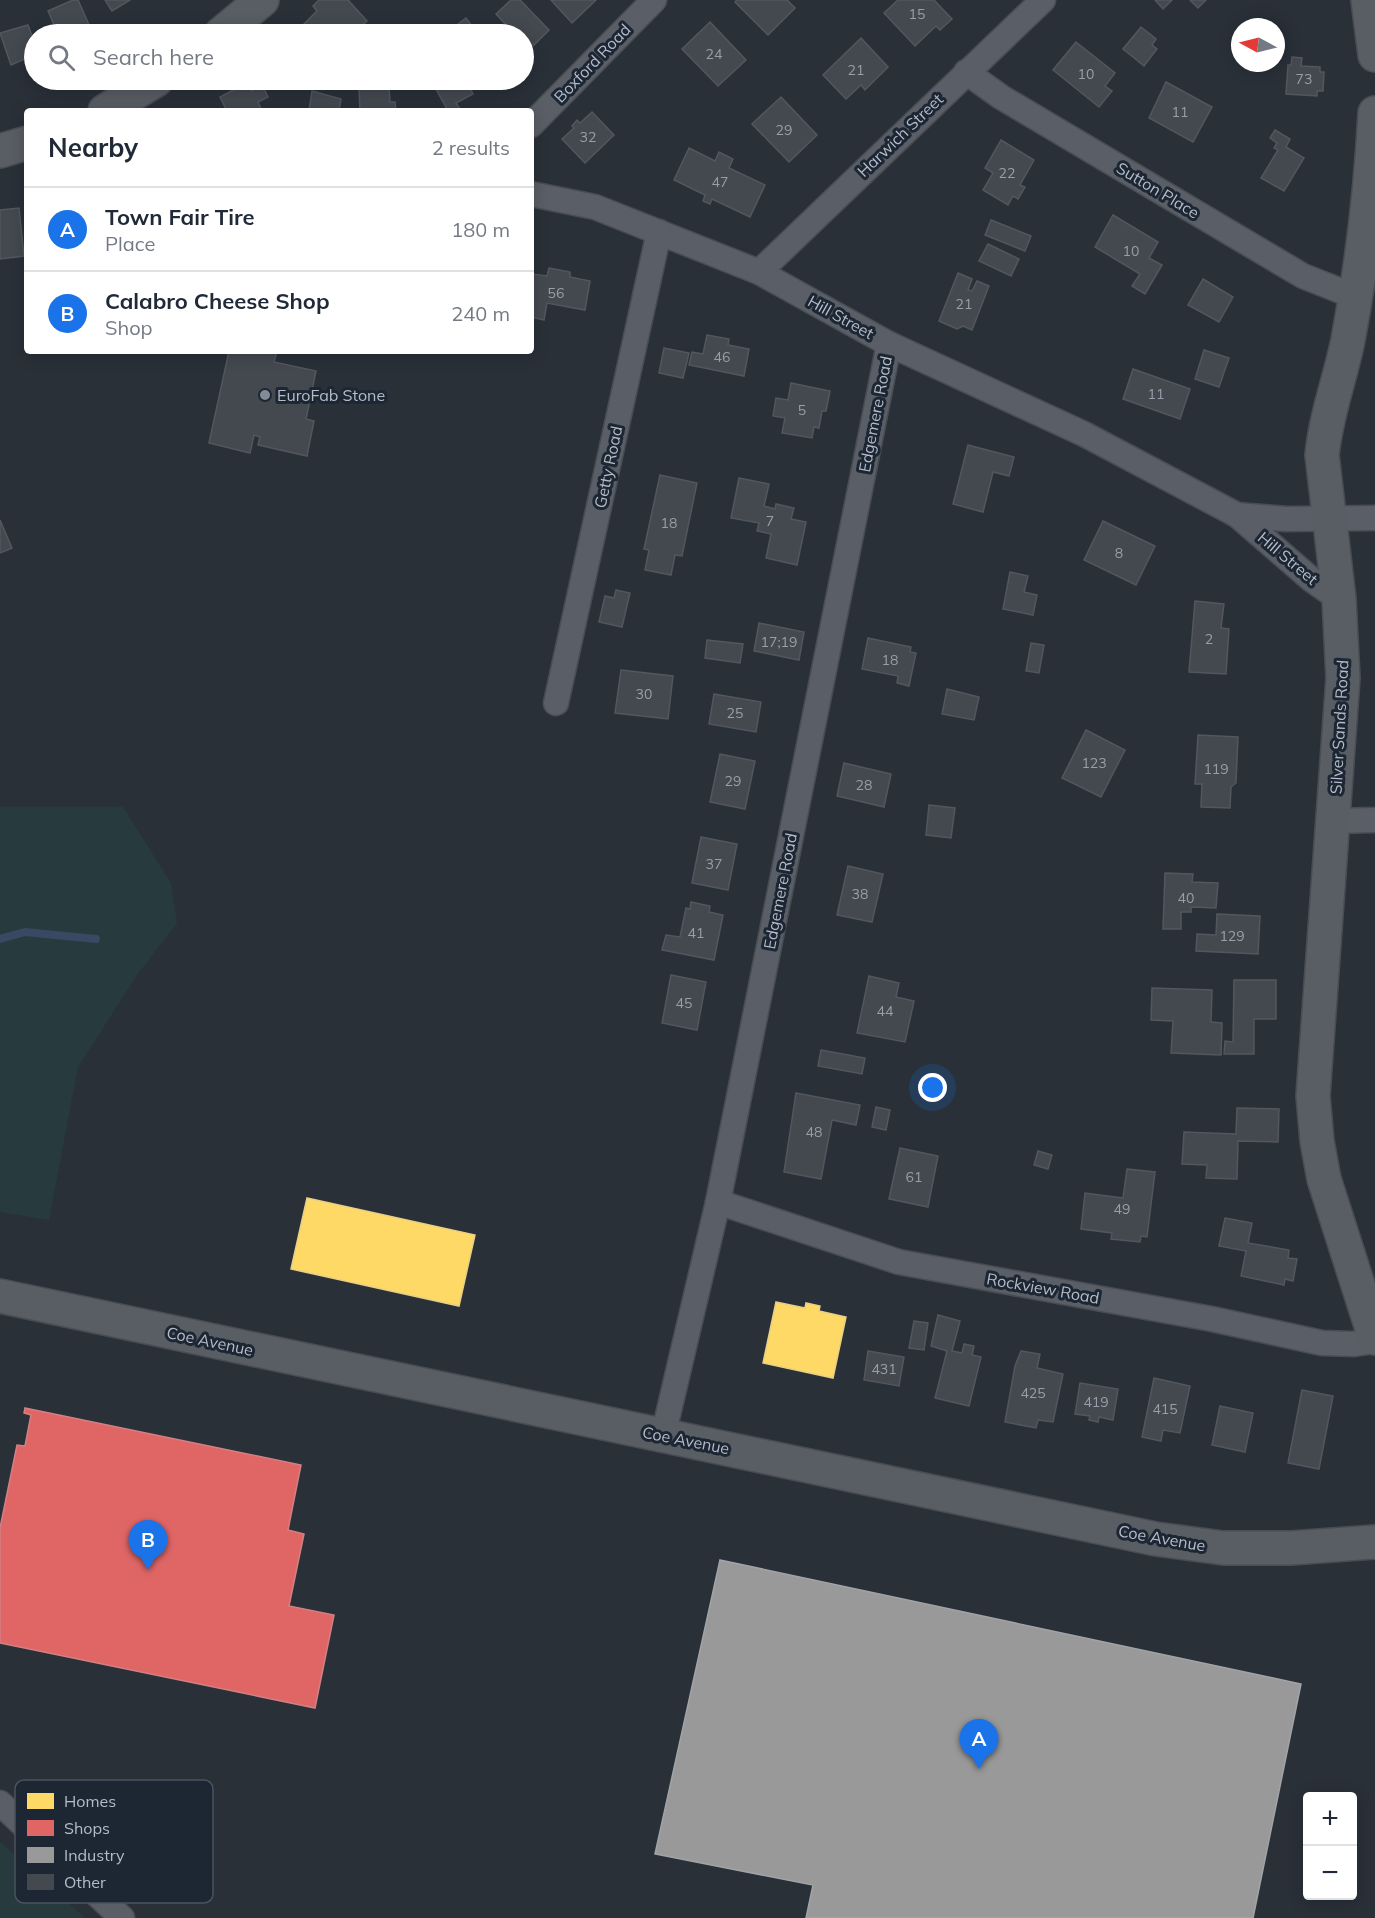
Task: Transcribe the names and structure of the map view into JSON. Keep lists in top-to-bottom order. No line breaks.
{"streets":{"main road":["Silver Sands Road","Coe Avenue"],"street":["Boxford Road","Harwich Street","Sutton Place","Hill Street","Edgemere Road","Getty Road","Rockview Road"]},"crossings":[["Harwich Street","Sutton Place"],["Harwich Street","Hill Street"],["Sutton Place","Silver Sands Road"],["Hill Street","Edgemere Road"],["Hill Street","Getty Road"],["Hill Street","Silver Sands Road"],["Edgemere Road","Rockview Road"],["Edgemere Road","Coe Avenue"],["Silver Sands Road","Rockview Road"]],"places":["EuroFab Stone"],"house_numbers":["15","24","21","10","73","11","29","32","22","47","10","56","21","46","11","5","7","18","8","2","17;19","18","30","25","123","119","29","28","37","38","40","41","129","45","44","48","61","49","431","425","419","415"],"legend":["Homes","Shops","Industry","Other"],"north":"left","page":{"search":"Search here","heading":["Nearby","2 results"],"list":[{"mark":"A","name":"Town Fair Tire","note":"Place","value":"180 m"},{"mark":"B","name":"Calabro Cheese Shop","note":"Shop","value":"240 m"}],"pins":["B","A"],"map_buttons":["+","−"]}}
